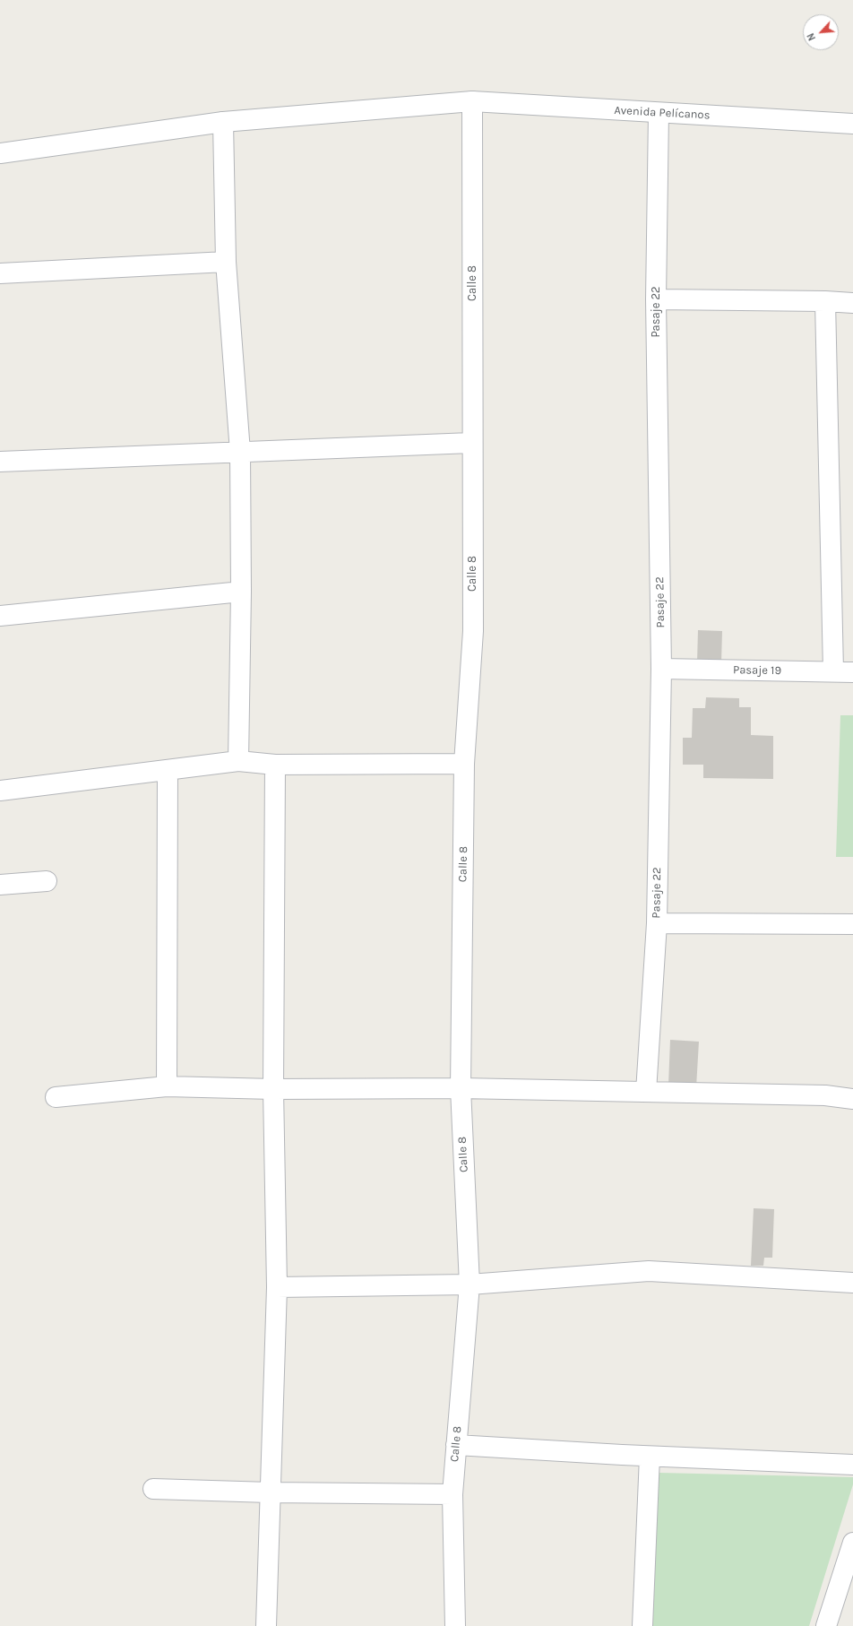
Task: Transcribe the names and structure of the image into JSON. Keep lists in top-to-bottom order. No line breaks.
{"streets":{"street":["Avenida Pelícanos","Calle 8","Pasaje 22","Pasaje 19"]},"crossings":[["Avenida Pelícanos","Calle 8"],["Avenida Pelícanos","Pasaje 22"],["Pasaje 22","Pasaje 19"]],"north":"bottom left"}
